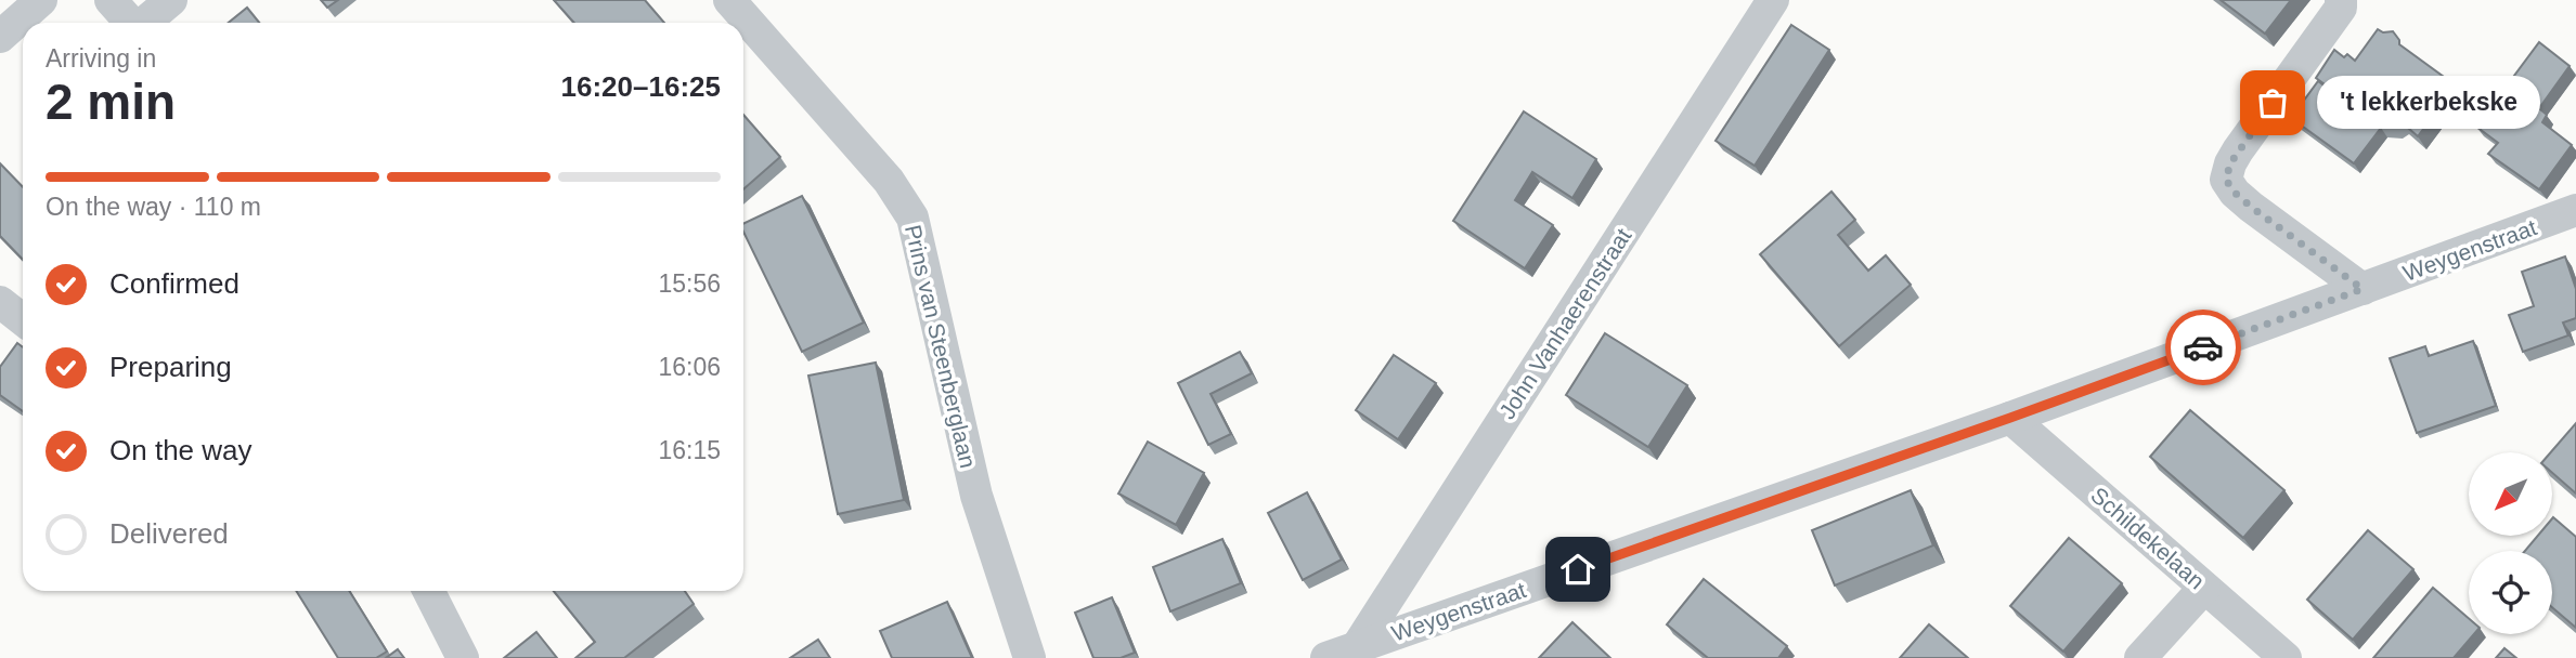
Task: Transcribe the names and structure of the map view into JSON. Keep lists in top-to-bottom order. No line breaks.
{"streets":{"street":["Weygenstraat","John Vanhaerenstraat","Prins van Steenberglaan","Schildekelaan"]},"crossings":[["Weygenstraat","John Vanhaerenstraat"],["Weygenstraat","Schildekelaan"]],"places":["'t lekkerbekske"],"north":"bottom left","page":{"heading":["2 min","Arriving in","16:20–16:25"],"bubble":"'t lekkerbekske","bar":"On the way · 110 m","list":[["Confirmed","15:56"],["Preparing","16:06"],["On the way","16:15"],"Delivered"]}}
